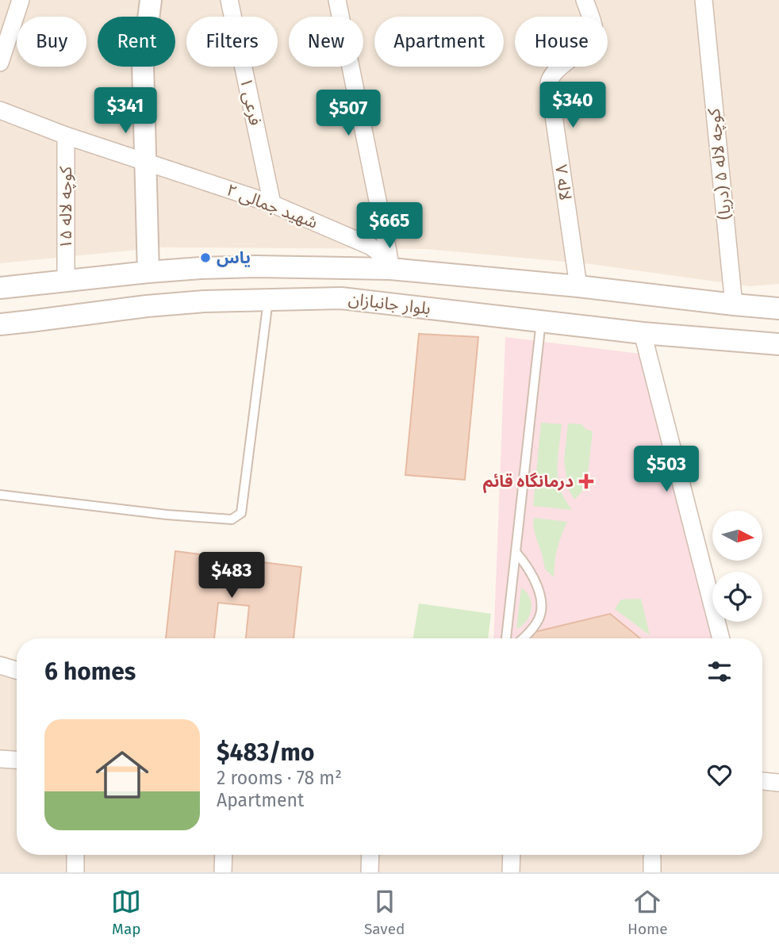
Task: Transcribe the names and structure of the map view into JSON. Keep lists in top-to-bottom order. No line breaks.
{"streets":{"street":["فرعی ۱","کوچه لاله ۵ (دریا)","لاله ۷","شهید جمالی ۲","کوچه لاله ۱۵","بلوار جانبازان"]},"crossings":[["فرعی ۱","شهید جمالی ۲"],["کوچه لاله ۵ (دریا)","بلوار جانبازان"],["لاله ۷","بلوار جانبازان"],["شهید جمالی ۲","کوچه لاله ۱۵"],["شهید جمالی ۲","بلوار جانبازان"],["کوچه لاله ۱۵","بلوار جانبازان"]],"places":{"other":["یاس"],"health":["درمانگاه قائم"]},"north":"right","page":{"chip":["Buy","Rent","Filters","New","Apartment","House"],"price":["$340","$341","$507","$665","$503","$483"],"heading":"6 homes","list":[{"name":"$483/mo","note":"2 rooms · 78 m² · Apartment"}],"tabs":["Map","Saved","Home"]}}
